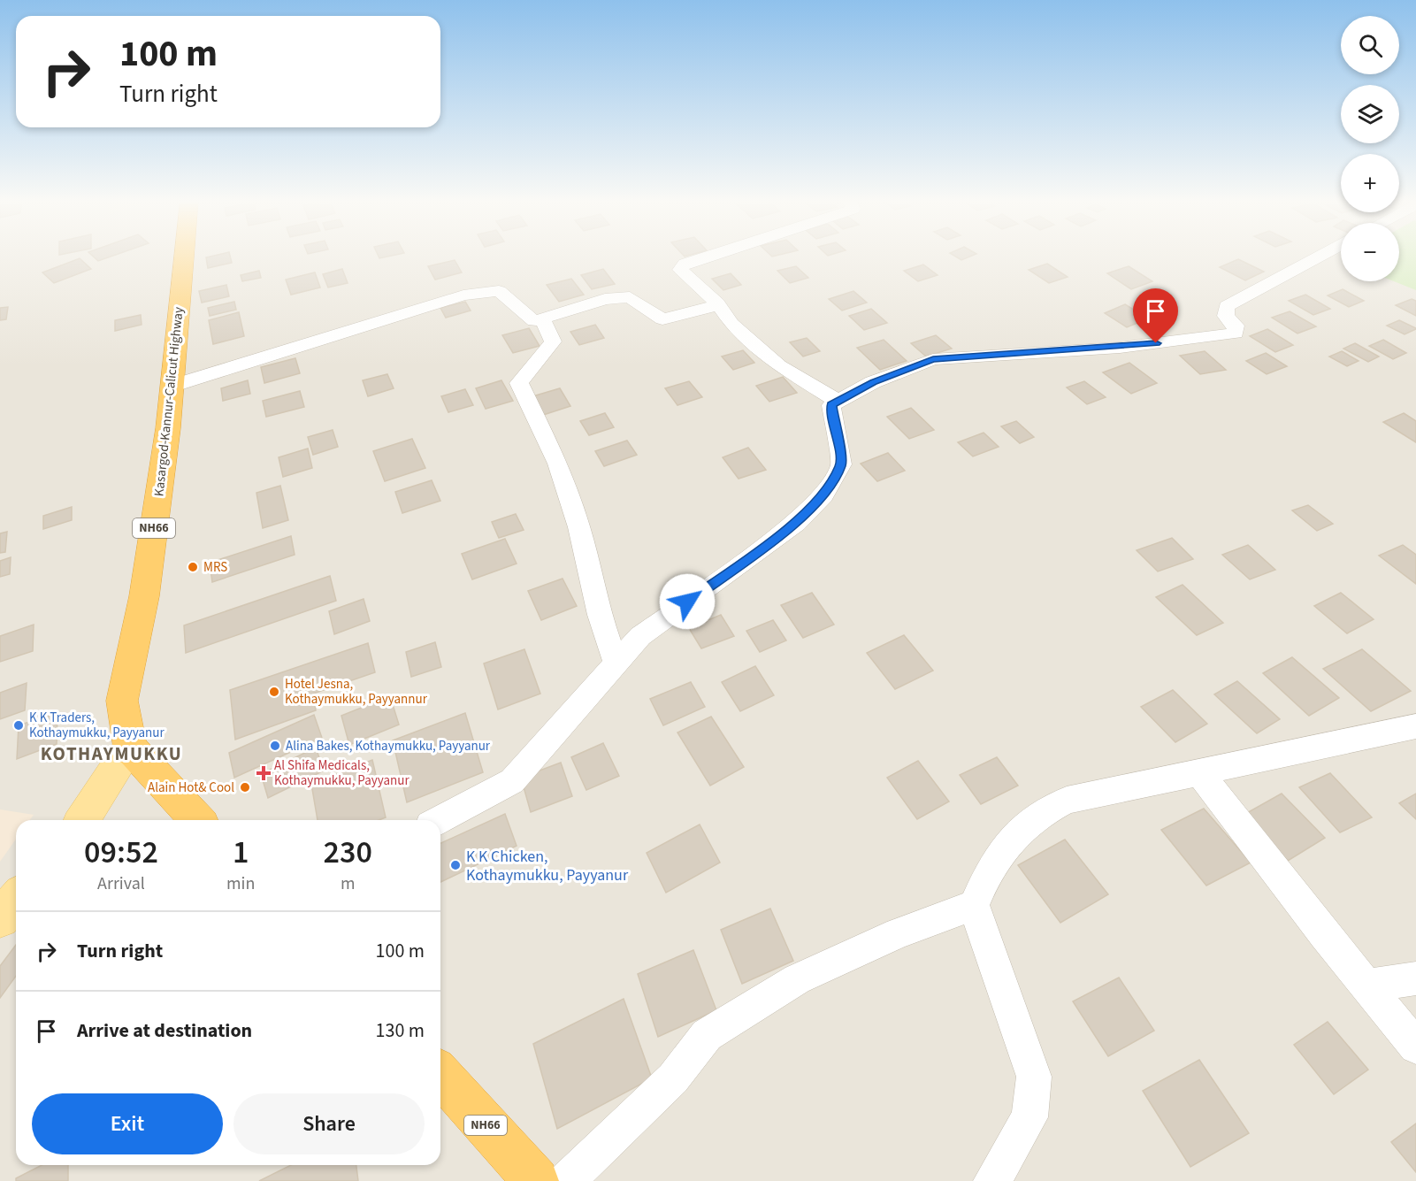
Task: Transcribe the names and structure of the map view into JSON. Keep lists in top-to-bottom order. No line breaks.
{"streets":{"highway":["Kasargod-Kannur-Calicut Highway","NH66"]},"districts":["KOTHAYMUKKU"],"places":{"other":["MRS","Hotel Jesna, Kothaymukku, Payyannur","K K Traders, Kothaymukku, Payyanur","Alina Bakes, Kothaymukku, Payyanur","Alain Hot& Cool","K K Chicken, Kothaymukku, Payyanur"],"health":["Al Shifa Medicals, Kothaymukku, Payyanur"]},"page":{"map_buttons":["+","−"],"turn":["100 m","Turn right"],"eta":["09:52","Arrival","1","min","230","m"],"list":[{"name":"Turn right","value":"100 m"},{"name":"Arrive at destination","value":"130 m"}],"buttons":["Exit","Share"]}}
